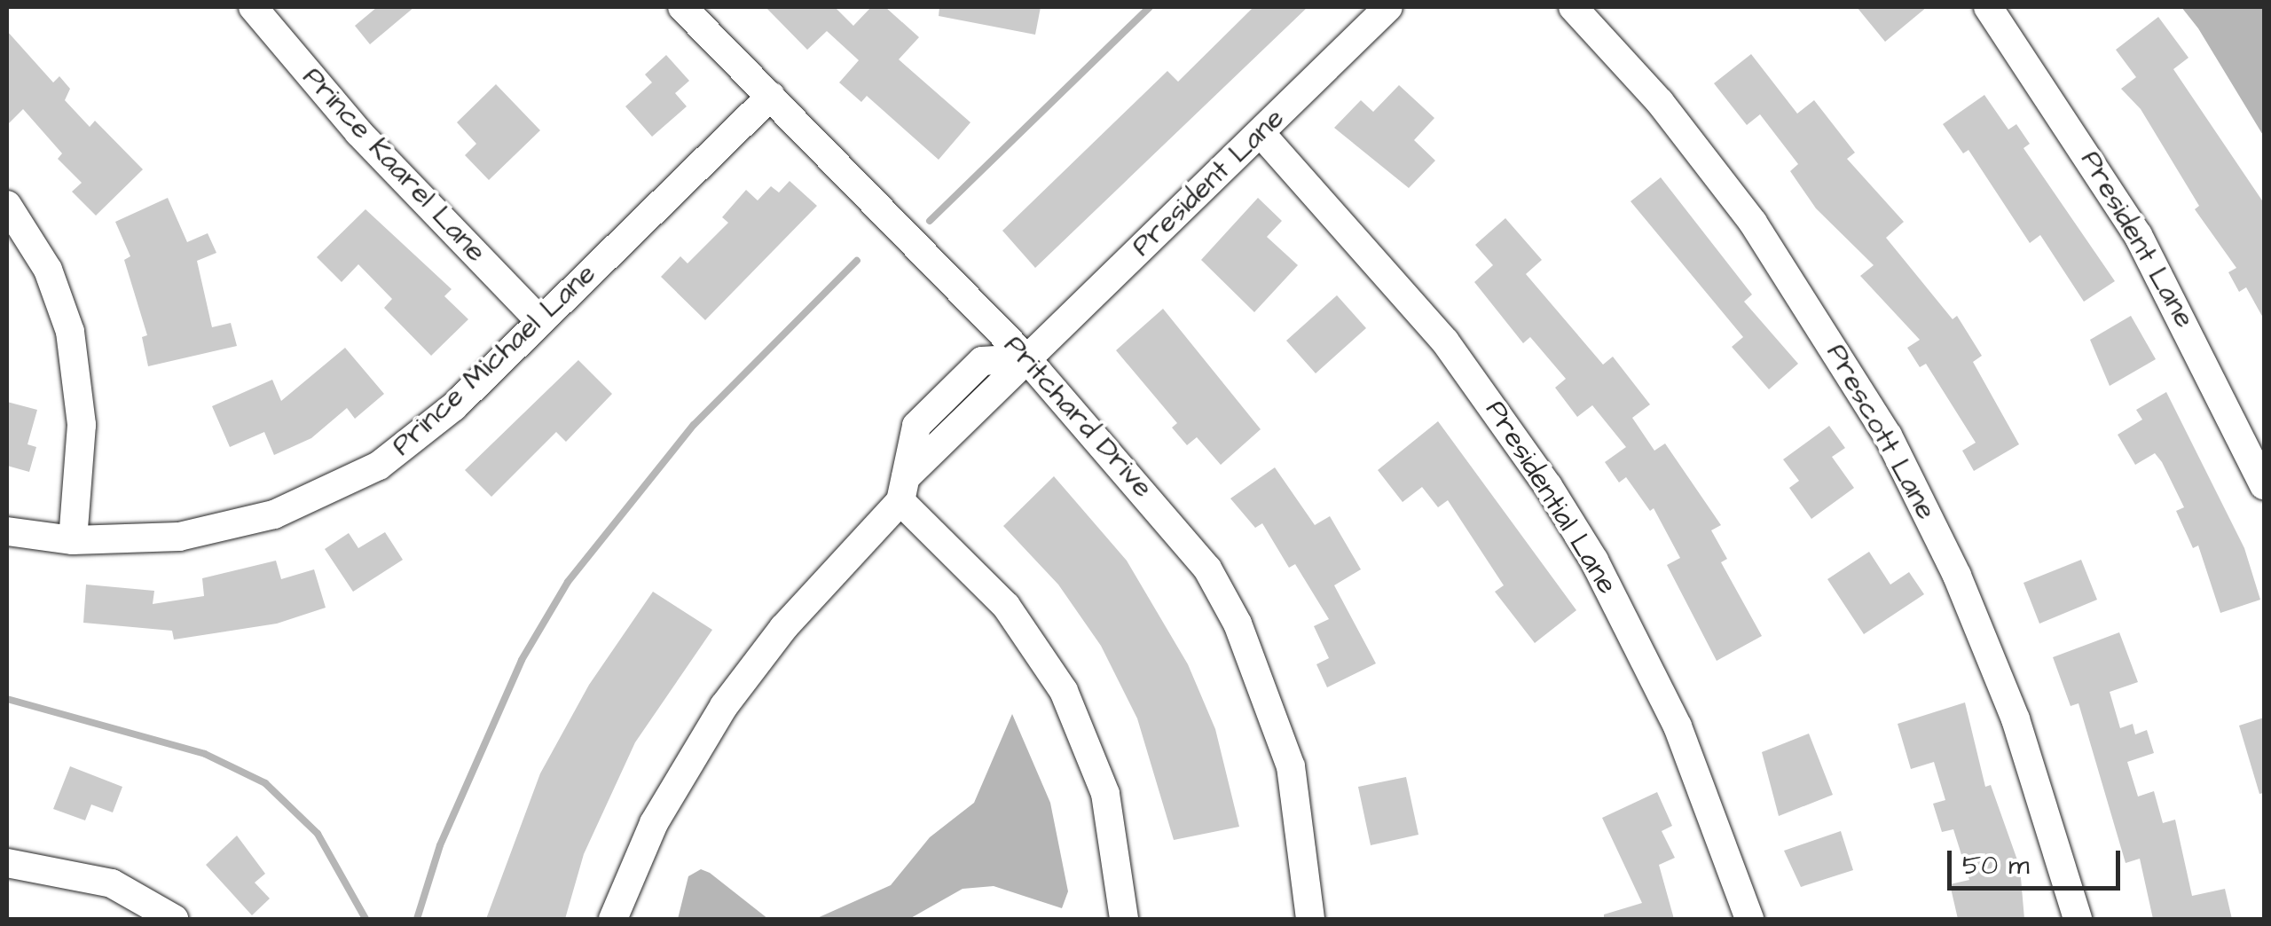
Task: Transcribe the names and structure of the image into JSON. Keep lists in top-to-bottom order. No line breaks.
{"streets":{"street":["Prince Kaarel Lane","President Lane","Prince Michael Lane","Pritchard Drive","Prescott Lane","Presidential Lane"]},"crossings":[["Prince Kaarel Lane","Prince Michael Lane"],["President Lane","Pritchard Drive"],["President Lane","Presidential Lane"],["Prince Michael Lane","Pritchard Drive"]],"scale_bar":"50 m"}
